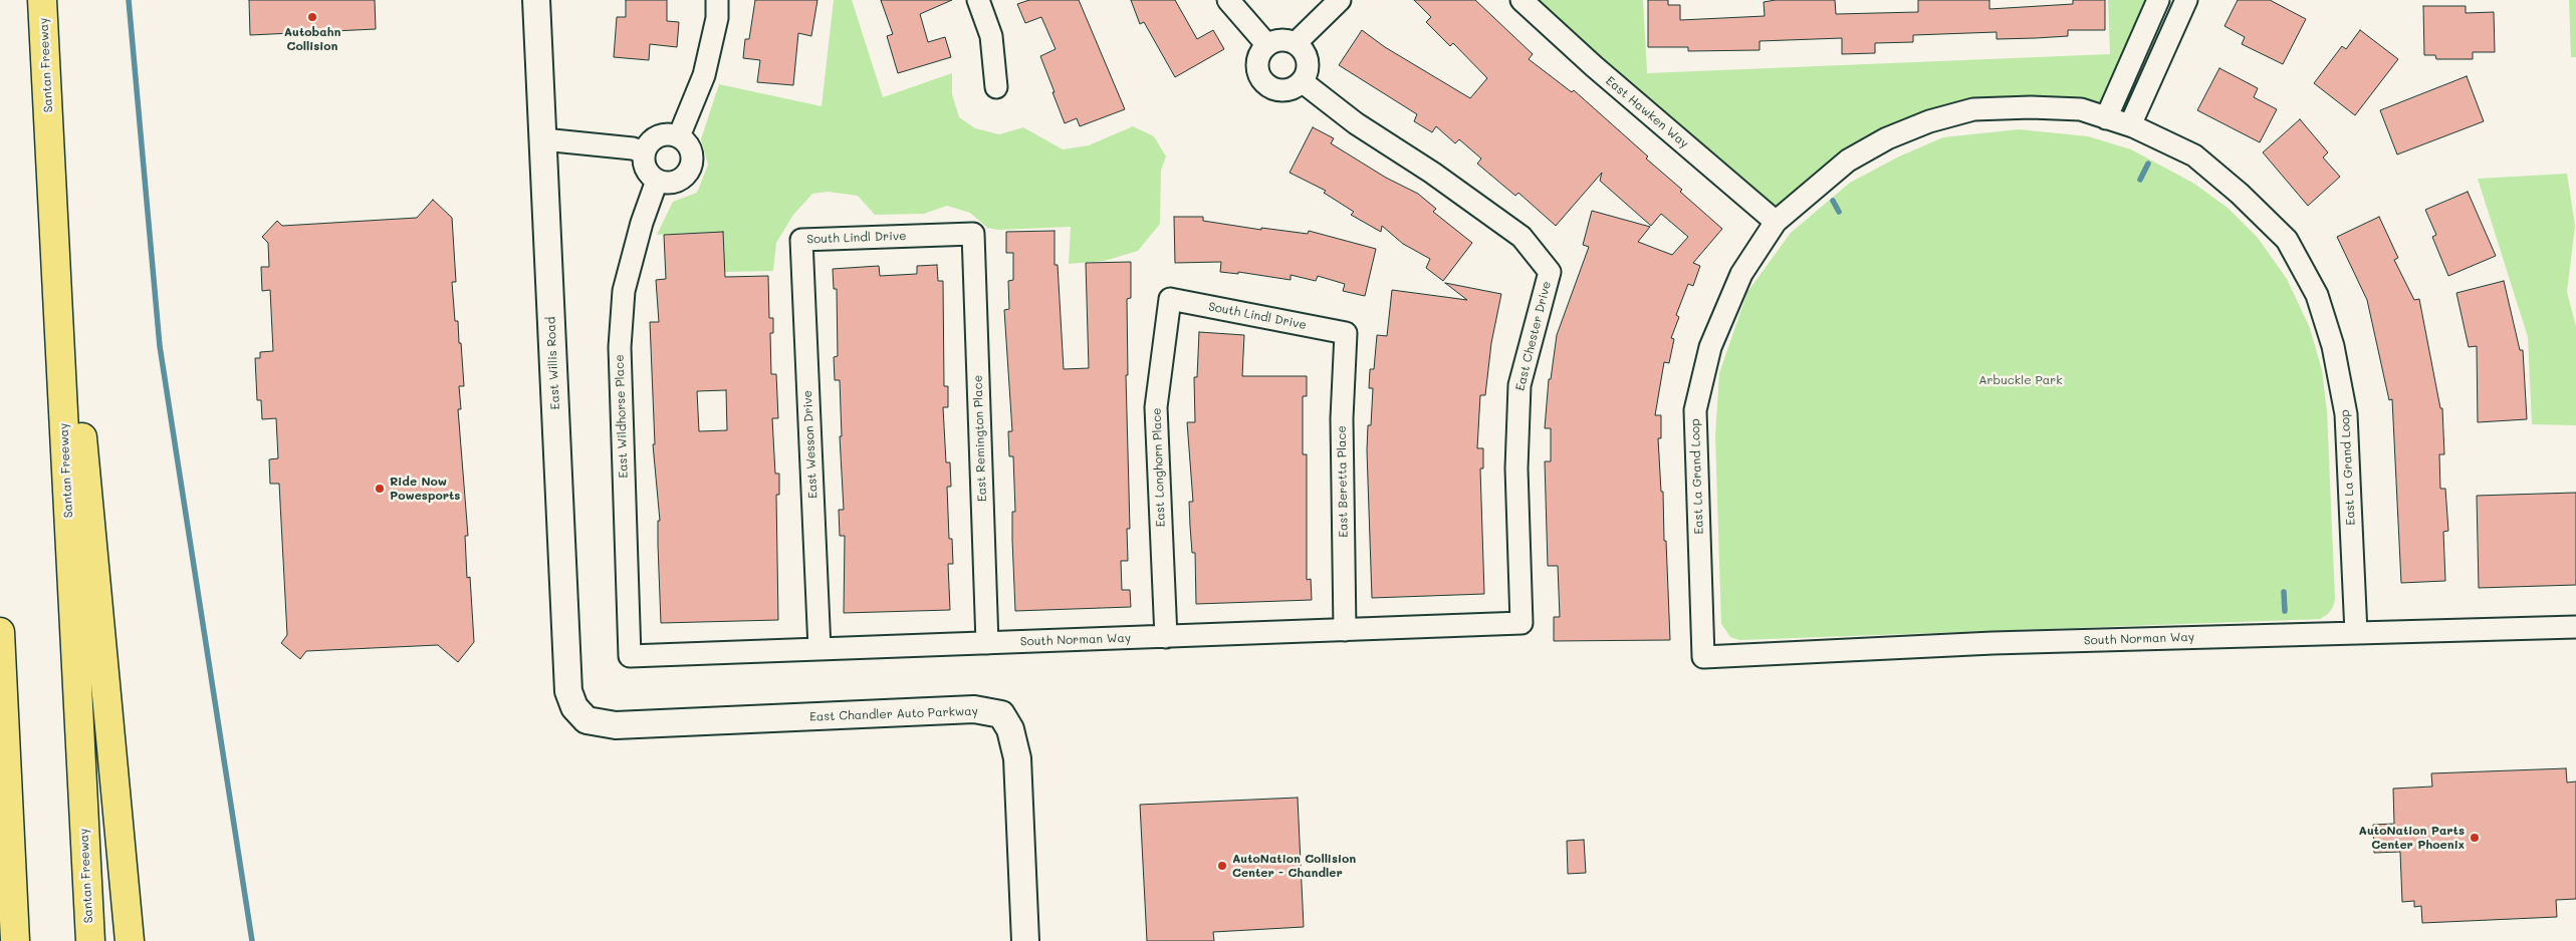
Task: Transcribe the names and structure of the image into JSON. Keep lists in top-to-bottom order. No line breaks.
{"streets":{"highway":["Santan Freeway"],"street":["East Hawken Way","South Lindl Drive","East Chester Drive","East Willis Road","East Wildhorse Place","East Remington Place","East Wesson Drive","East Longhorn Place","East La Grand Loop","East Beretta Place","South Norman Way","East Chandler Auto Parkway"]},"crossings":[["East Hawken Way","East La Grand Loop"],["South Lindl Drive","East Remington Place"],["South Lindl Drive","East Wesson Drive"],["South Lindl Drive","East Longhorn Place"],["South Lindl Drive","East Beretta Place"],["East Chester Drive","South Norman Way"],["East Willis Road","East Chandler Auto Parkway"],["East Wildhorse Place","South Norman Way"],["East Remington Place","South Norman Way"],["East Wesson Drive","South Norman Way"],["East Longhorn Place","South Norman Way"],["East La Grand Loop","South Norman Way"],["East Beretta Place","South Norman Way"]],"parks":["Arbuckle Park"],"places":["Autobahn Collision","Ride Now Powesports","AutoNation Parts Center Phoenix","AutoNation Collision Center - Chandler"]}
